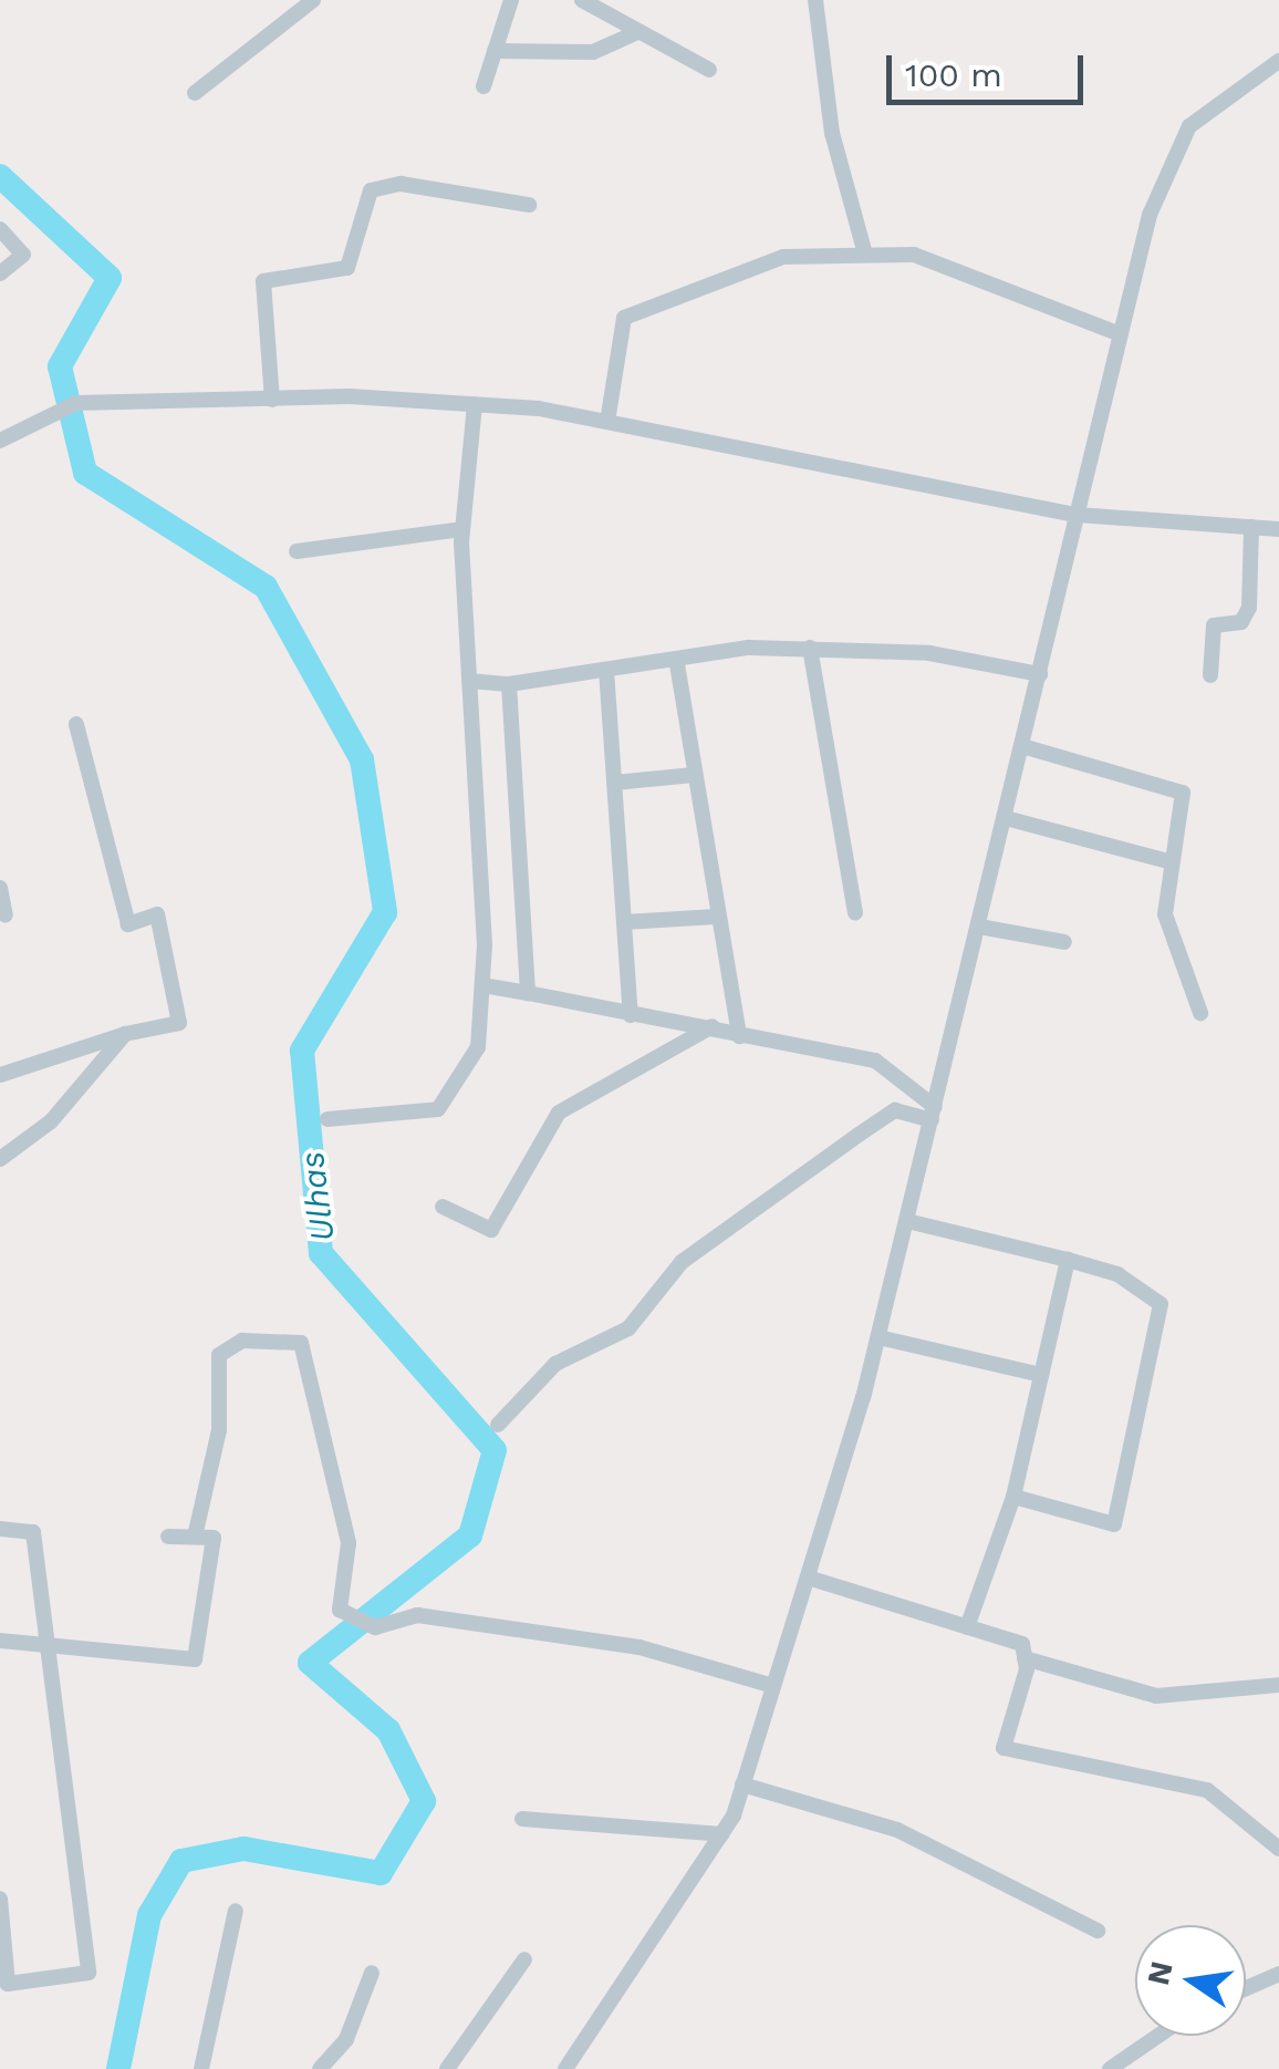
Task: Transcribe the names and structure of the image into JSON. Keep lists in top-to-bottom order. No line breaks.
{"water":["Ulhas"],"scale_bar":"100 m","north":"left"}
